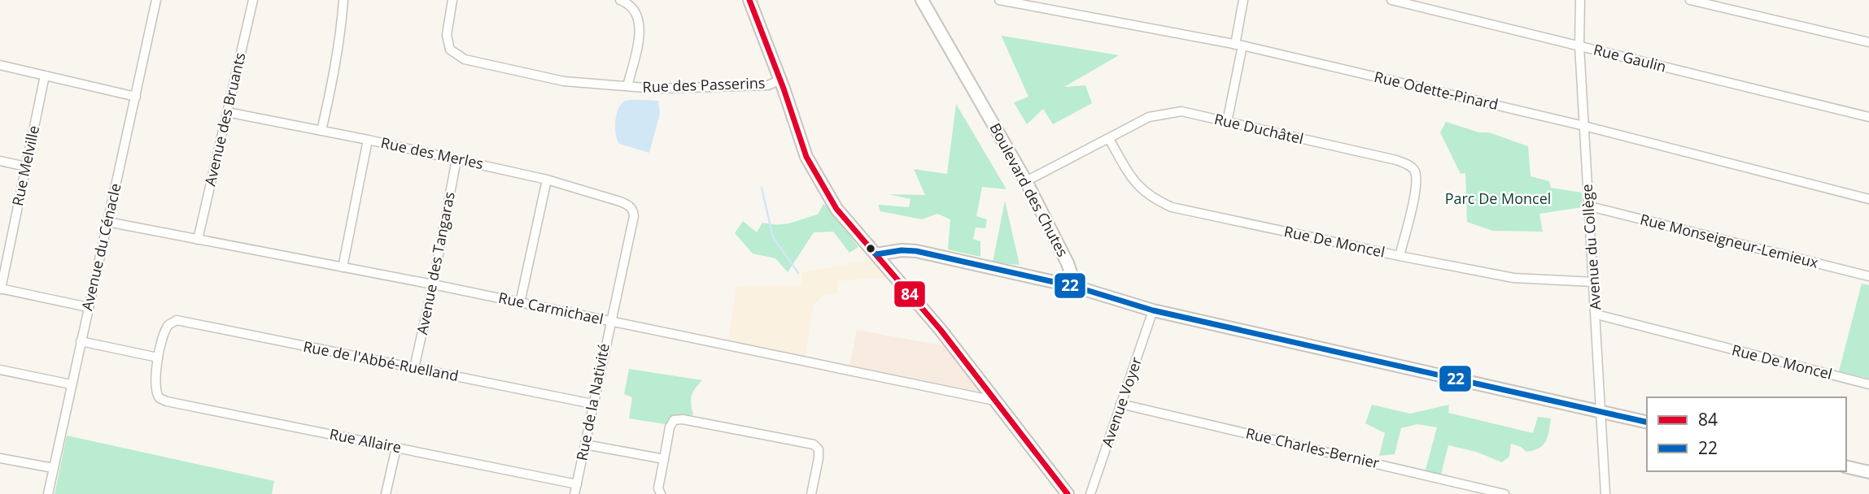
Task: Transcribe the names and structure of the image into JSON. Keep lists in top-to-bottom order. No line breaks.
{"streets":{"street":["Rue Gaulin","Rue des Passerins","Rue Odette-Pinard","Avenue des Bruants","Rue Duchâtel","Rue des Merles","Rue Melville","Boulevard des Chutes","Rue Monseigneur-Lemieux","Rue De Moncel","Avenue du Cénacle","Avenue du Collège","Avenue des Tangaras","Rue Carmichael","Rue de l'Abbé-Ruelland","Rue de la Nativité","Avenue Voyer","Rue Allaire","Rue Charles-Bernier"]},"crossings":[["Rue Gaulin","Avenue du Collège"],["Rue Odette-Pinard","Avenue du Collège"],["Avenue des Bruants","Rue des Merles"],["Avenue des Bruants","Rue Carmichael"],["Rue Duchâtel","Boulevard des Chutes"],["Rue Duchâtel","Rue De Moncel"],["Rue des Merles","Avenue des Tangaras"],["Rue des Merles","Rue de la Nativité"],["Rue Monseigneur-Lemieux","Avenue du Collège"],["Rue De Moncel","Avenue du Collège"],["Avenue du Cénacle","Rue Carmichael"],["Avenue des Tangaras","Rue Carmichael"],["Avenue des Tangaras","Rue de l'Abbé-Ruelland"],["Rue Carmichael","Rue de la Nativité"],["Rue de l'Abbé-Ruelland","Rue de la Nativité"],["Rue de l'Abbé-Ruelland","Rue Allaire"],["Rue de la Nativité","Rue Allaire"],["Avenue Voyer","Rue Charles-Bernier"]],"parks":["Parc De Moncel"],"lines":["transit line 84","transit line 22"],"legend":["84","22"]}
